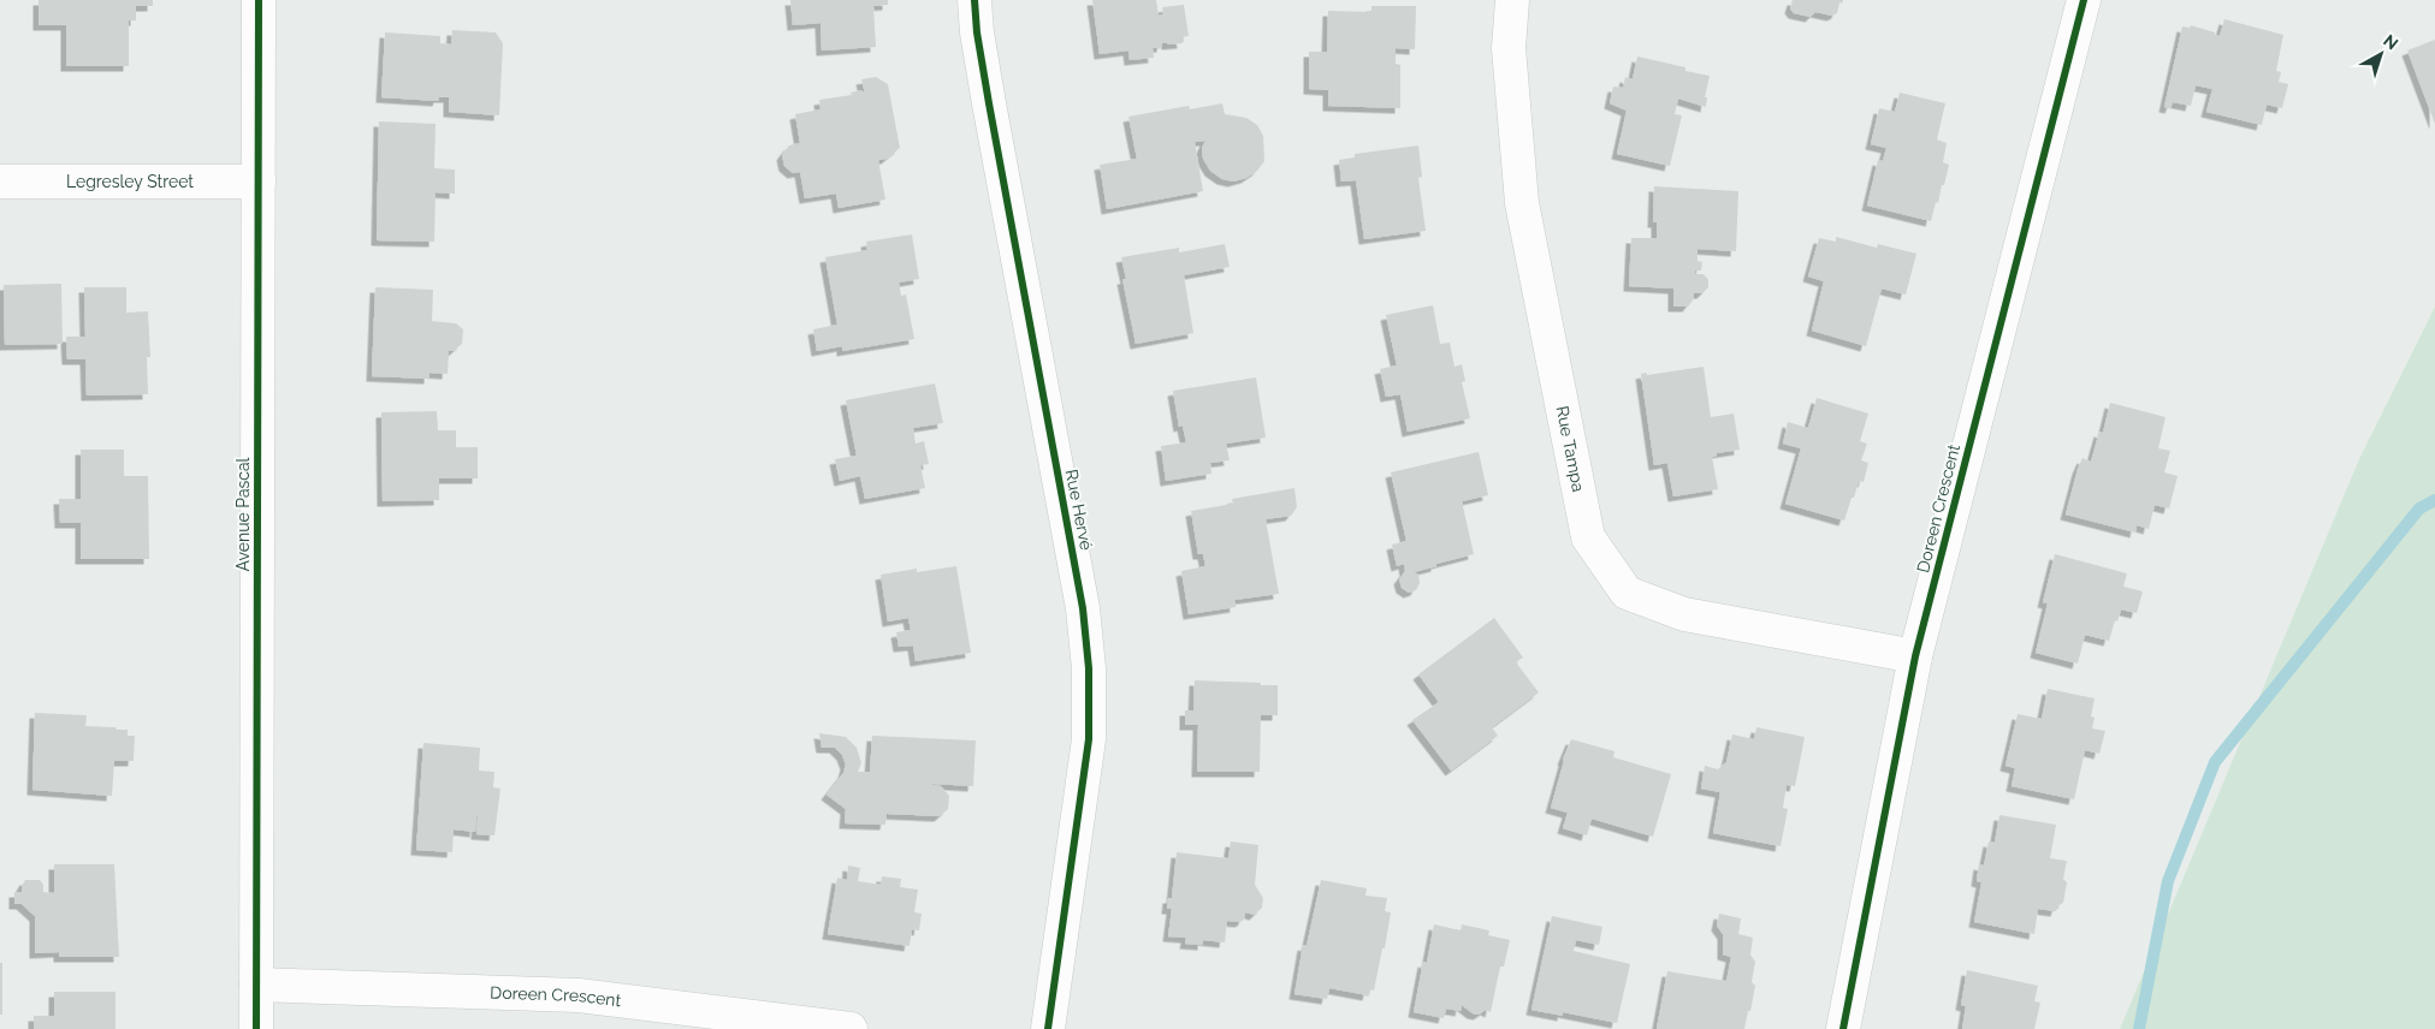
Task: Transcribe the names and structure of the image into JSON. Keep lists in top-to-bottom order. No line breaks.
{"streets":{"street":["Legresley Street","Rue Tampa","Doreen Crescent","Rue Hervé","Avenue Pascal"]},"crossings":[["Legresley Street","Avenue Pascal"],["Rue Tampa","Doreen Crescent"],["Doreen Crescent","Avenue Pascal"]],"north":"top right"}
